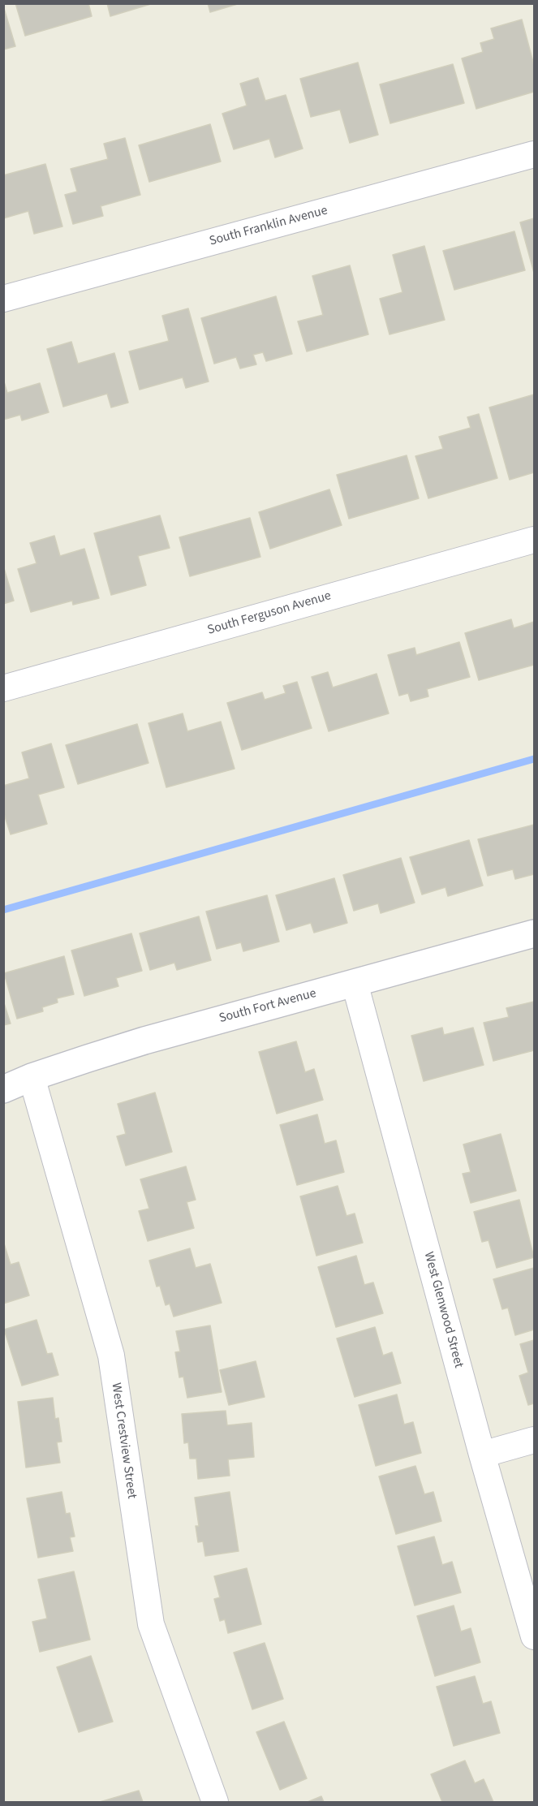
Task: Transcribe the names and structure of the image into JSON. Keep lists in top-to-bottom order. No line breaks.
{"streets":{"street":["South Franklin Avenue","South Ferguson Avenue","South Fort Avenue","West Glenwood Street","West Crestview Street"]},"crossings":[["South Fort Avenue","West Glenwood Street"],["South Fort Avenue","West Crestview Street"]]}
